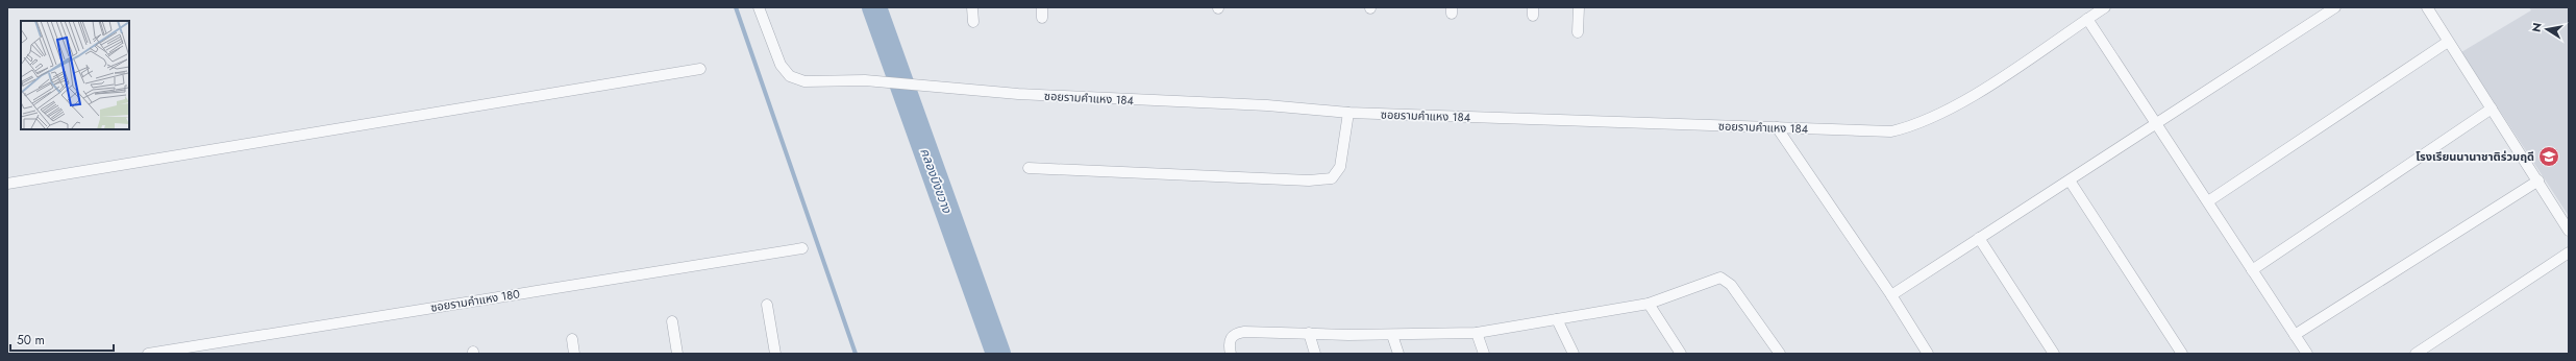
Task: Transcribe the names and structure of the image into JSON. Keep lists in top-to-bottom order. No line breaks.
{"streets":{"street":["ซอยรามคำแหง 184","ซอยรามคำแหง 180"]},"water":["คลองบึงขวาง"],"places":{"school or university":["โรงเรียนนานาชาติร่วมฤดี"]},"scale_bar":"50 m","north":"left"}
